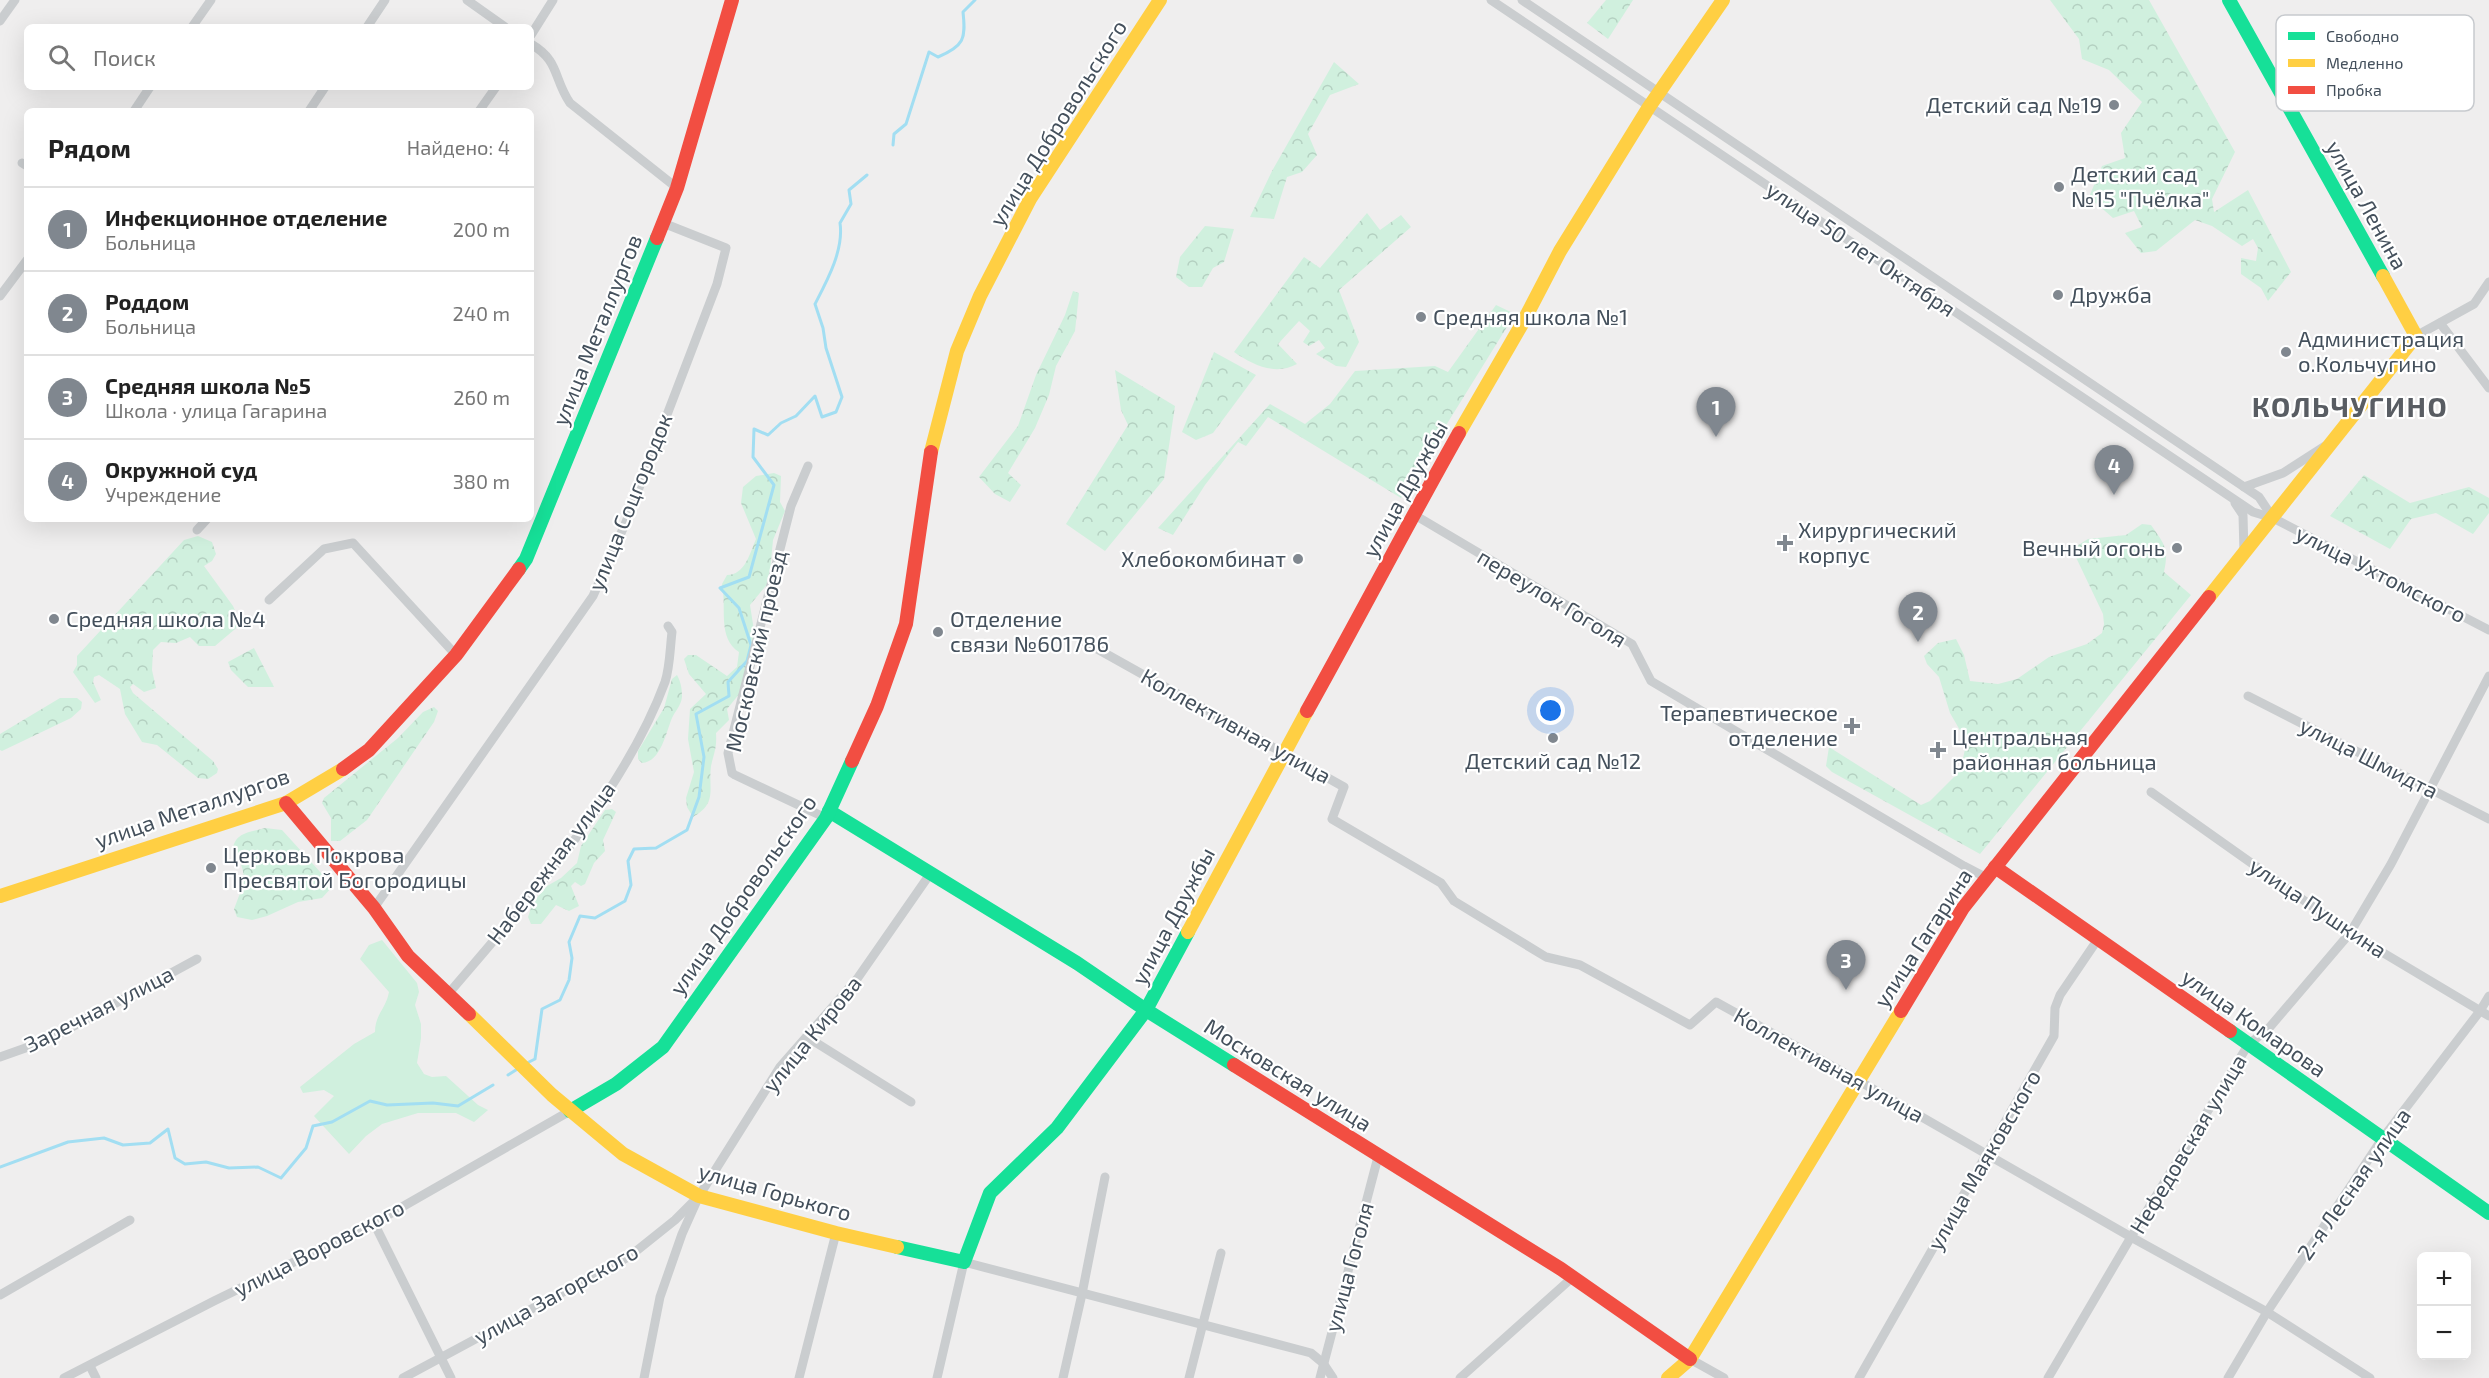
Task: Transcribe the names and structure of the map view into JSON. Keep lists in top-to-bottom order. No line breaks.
{"streets":{"street":["улица Добровольского","улица Ленина","улица 50 лет Октября","улица Металлургов","улица Дружбы","улица Соцгородок","улица Ухтомского","переулок Гоголя","Московский проезд","Коллективная улица","улица Шмидта","Набережная улица","улица Пушкина","улица Гагарина","Заречная улица","улица Комарова","улица Кирова","Московская улица","Нефедовская улица","улица Маяковского","2-я Лесная улица","улица Горького","улица Воровского","улица Гоголя","улица Загорского"]},"crossings":[["улица Добровольского","Московский проезд"],["улица Добровольского","Московская улица"],["улица Добровольского","улица Горького"],["улица Добровольского","улица Воровского"],["улица Ленина","улица Гагарина"],["улица 50 лет Октября","улица Дружбы"],["улица 50 лет Октября","улица Ухтомского"],["улица 50 лет Октября","улица Гагарина"],["улица Металлургов","улица Соцгородок"],["улица Металлургов","улица Горького"],["улица Дружбы","переулок Гоголя"],["улица Дружбы","Коллективная улица"],["улица Дружбы","Московская улица"],["улица Дружбы","улица Горького"],["улица Соцгородок","улица Горького"],["улица Ухтомского","улица Гагарина"],["переулок Гоголя","улица Гагарина"],["переулок Гоголя","улица Комарова"],["Московский проезд","Московская улица"],["Коллективная улица","улица Гагарина"],["Коллективная улица","Нефедовская улица"],["Коллективная улица","улица Маяковского"],["Коллективная улица","2-я Лесная улица"],["улица Шмидта","Нефедовская улица"],["Набережная улица","улица Горького"],["улица Пушкина","Нефедовская улица"],["улица Пушкина","2-я Лесная улица"],["улица Гагарина","улица Комарова"],["улица Гагарина","Московская улица"],["улица Комарова","Нефедовская улица"],["улица Комарова","улица Маяковского"],["улица Комарова","2-я Лесная улица"],["улица Кирова","Московская улица"],["улица Кирова","улица Горького"],["улица Кирова","улица Загорского"],["Московская улица","улица Гоголя"],["улица Горького","улица Воровского"],["улица Горького","улица Гоголя"],["улица Горького","улица Загорского"]],"districts":["КОЛЬЧУГИНО"],"places":{"other":["Детский сад №19","Детский сад №15 \"Пчёлка\"","Дружба","Средняя школа №1","Администрация о.Кольчугино","Вечный огонь","Хлебокомбинат","Средняя школа №4","Отделение связи №601786","Детский сад №12","Церковь Покрова Пресвятой Богородицы"],"health":["Хирургический корпус","Терапевтическое отделение","Центральная районная больница"]},"legend":["Свободно","Медленно","Пробка"],"page":{"search":"Поиск","heading":["Рядом","Найдено: 4"],"list":[{"mark":"1","name":"Инфекционное отделение","note":"Больница","value":"200 m"},{"mark":"2","name":"Роддом","note":"Больница","value":"240 m"},{"mark":"3","name":"Средняя школа №5","note":"Школа · улица Гагарина","value":"260 m"},{"mark":"4","name":"Окружной суд","note":"Учреждение","value":"380 m"}],"pins":["1","4","2","3"],"map_buttons":["+","−"]}}
